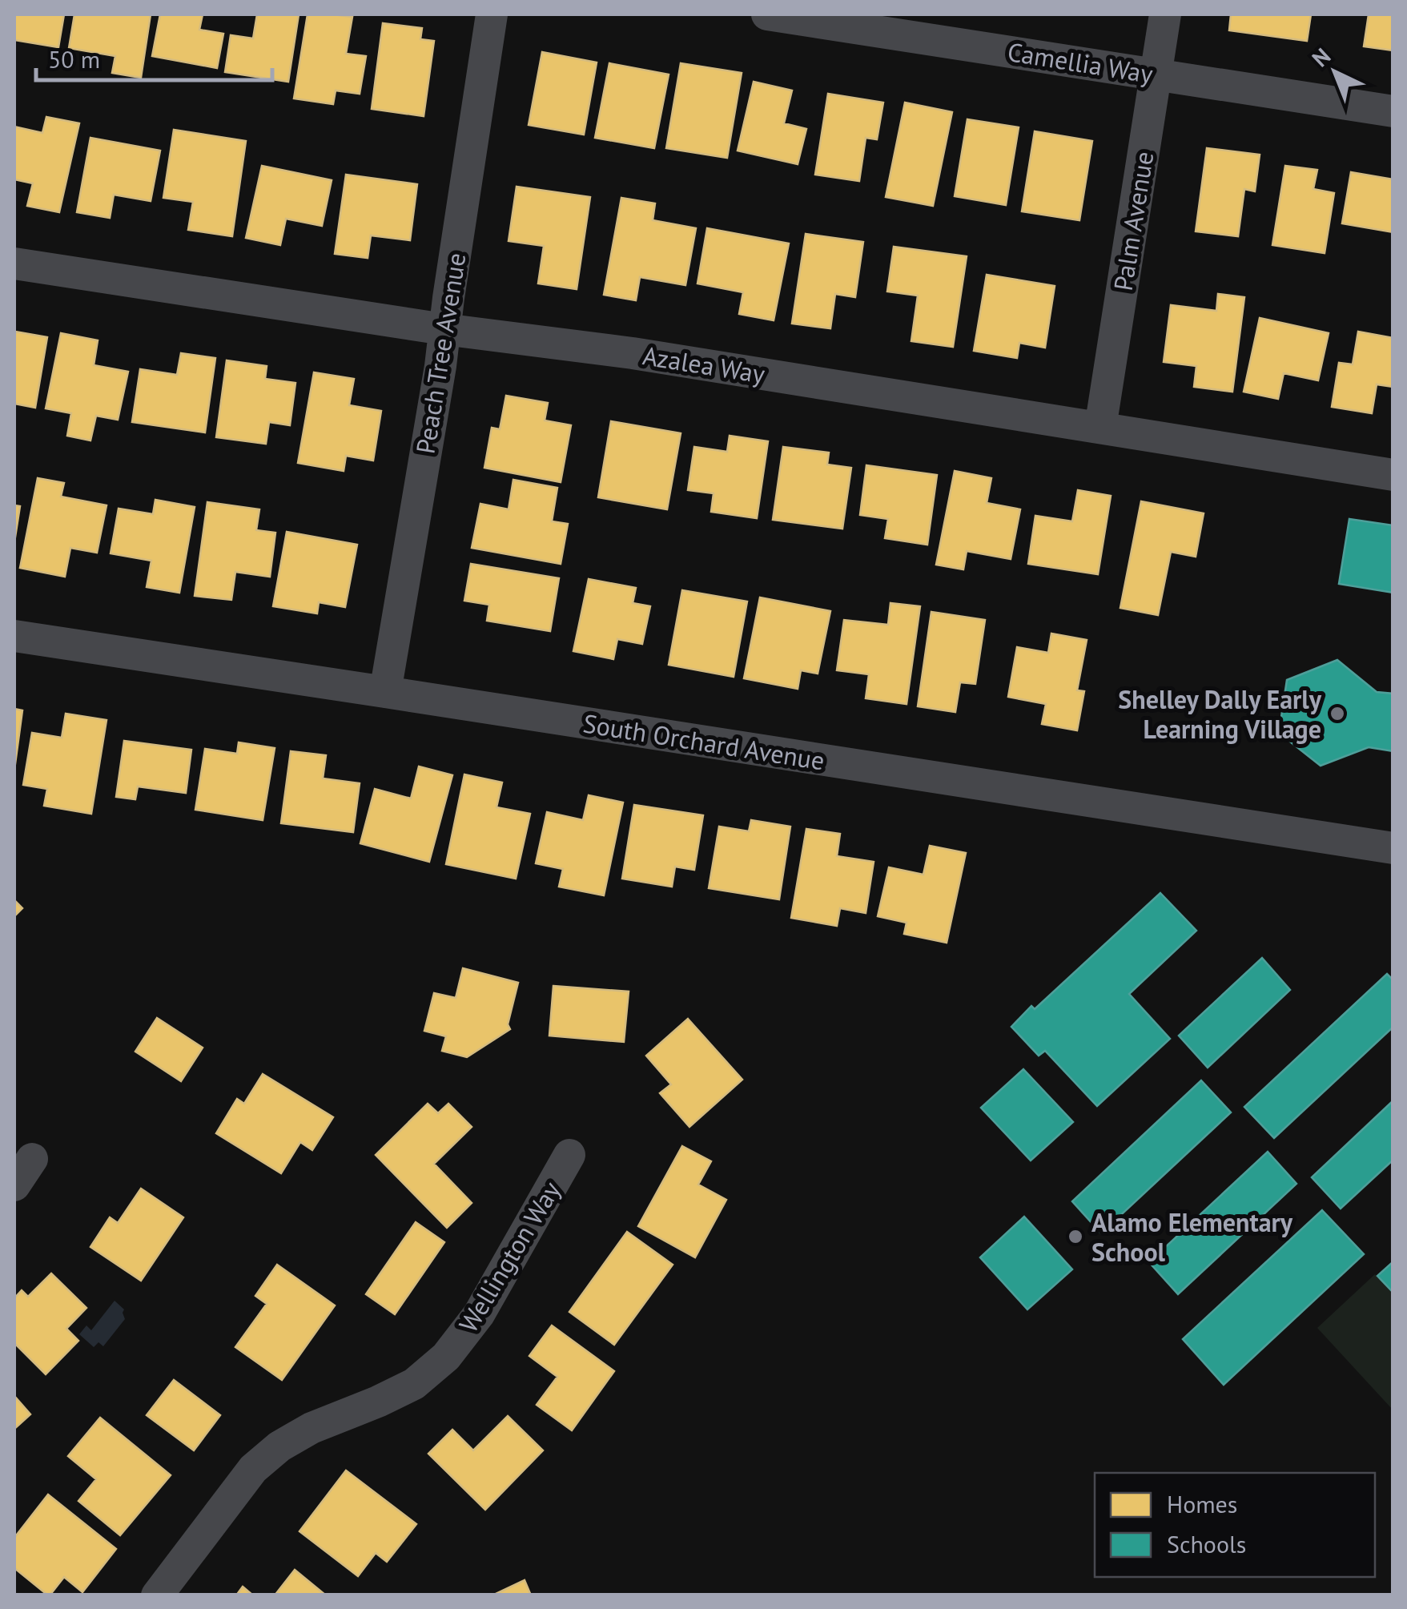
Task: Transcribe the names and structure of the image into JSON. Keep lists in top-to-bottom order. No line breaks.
{"streets":{"street":["Camellia Way","Palm Avenue","Peach Tree Avenue","Azalea Way","South Orchard Avenue","Wellington Way"]},"crossings":[["Camellia Way","Palm Avenue"],["Palm Avenue","Azalea Way"],["Peach Tree Avenue","Azalea Way"],["Peach Tree Avenue","South Orchard Avenue"]],"places":["Shelley Dally Early Learning Village","Alamo Elementary School"],"legend":["Homes","Schools"],"scale_bar":"50 m","north":"top left"}
